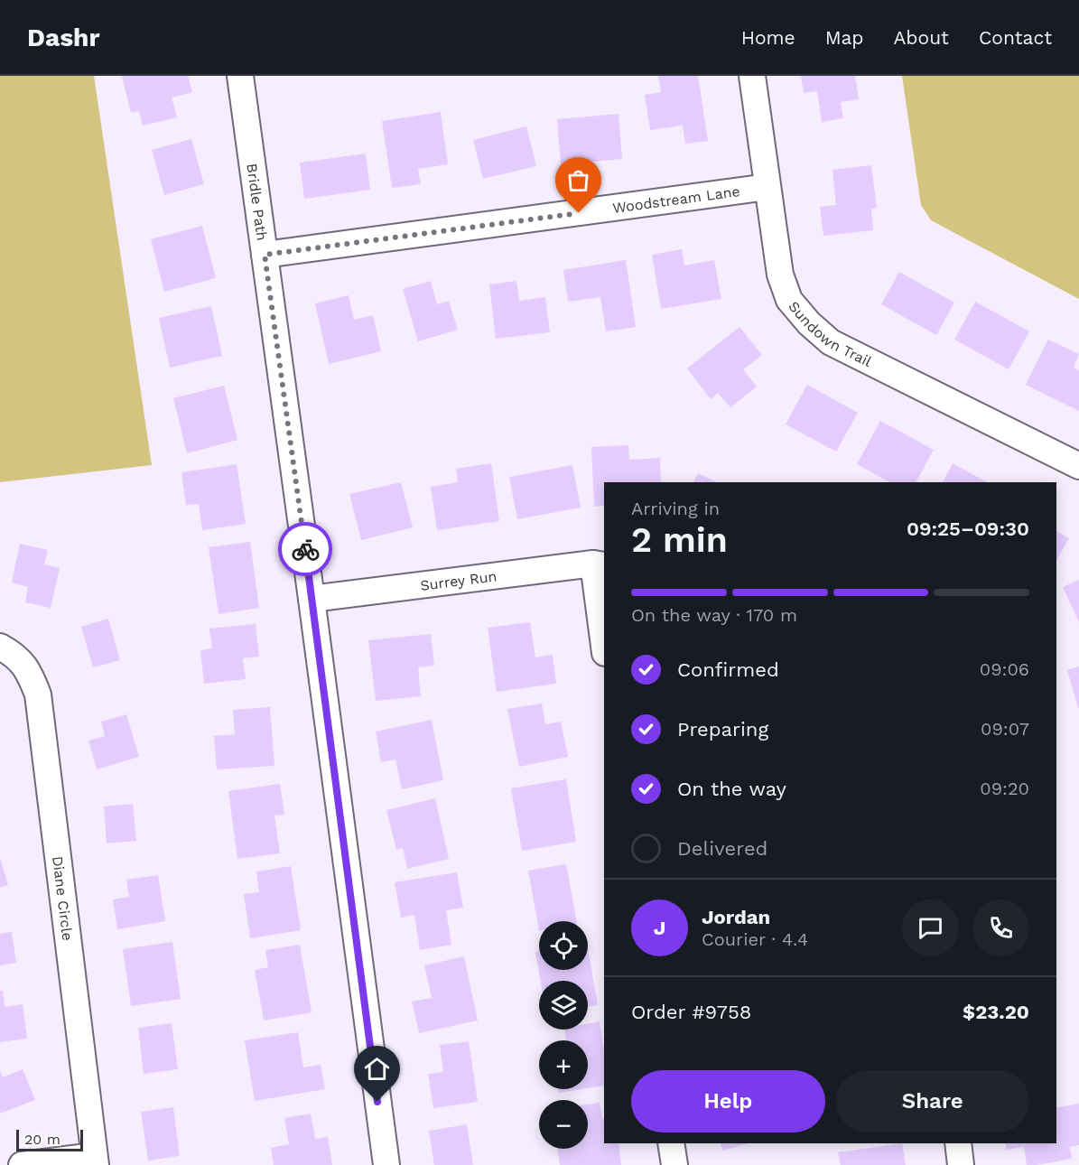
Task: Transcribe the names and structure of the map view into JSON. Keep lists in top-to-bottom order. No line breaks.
{"streets":{"street":["Woodstream Lane","Bridle Path","Sundown Trail","Surrey Run","Diane Circle"]},"crossings":[["Woodstream Lane","Bridle Path"],["Woodstream Lane","Sundown Trail"],["Bridle Path","Surrey Run"]],"scale_bar":"20 m","page":{"header":"Dashr","nav":["Home","Map","About","Contact"],"heading":["2 min","Arriving in","09:25–09:30"],"panel":["Jordan","Courier · 4.4","Order #9758","$23.20"],"bar":"On the way · 170 m","list":[["Confirmed","09:06"],["Preparing","09:07"],["On the way","09:20"],"Delivered"],"round":"J","map_buttons":["+","−"],"buttons":["Help","Share"],"scale":"20 m"}}
